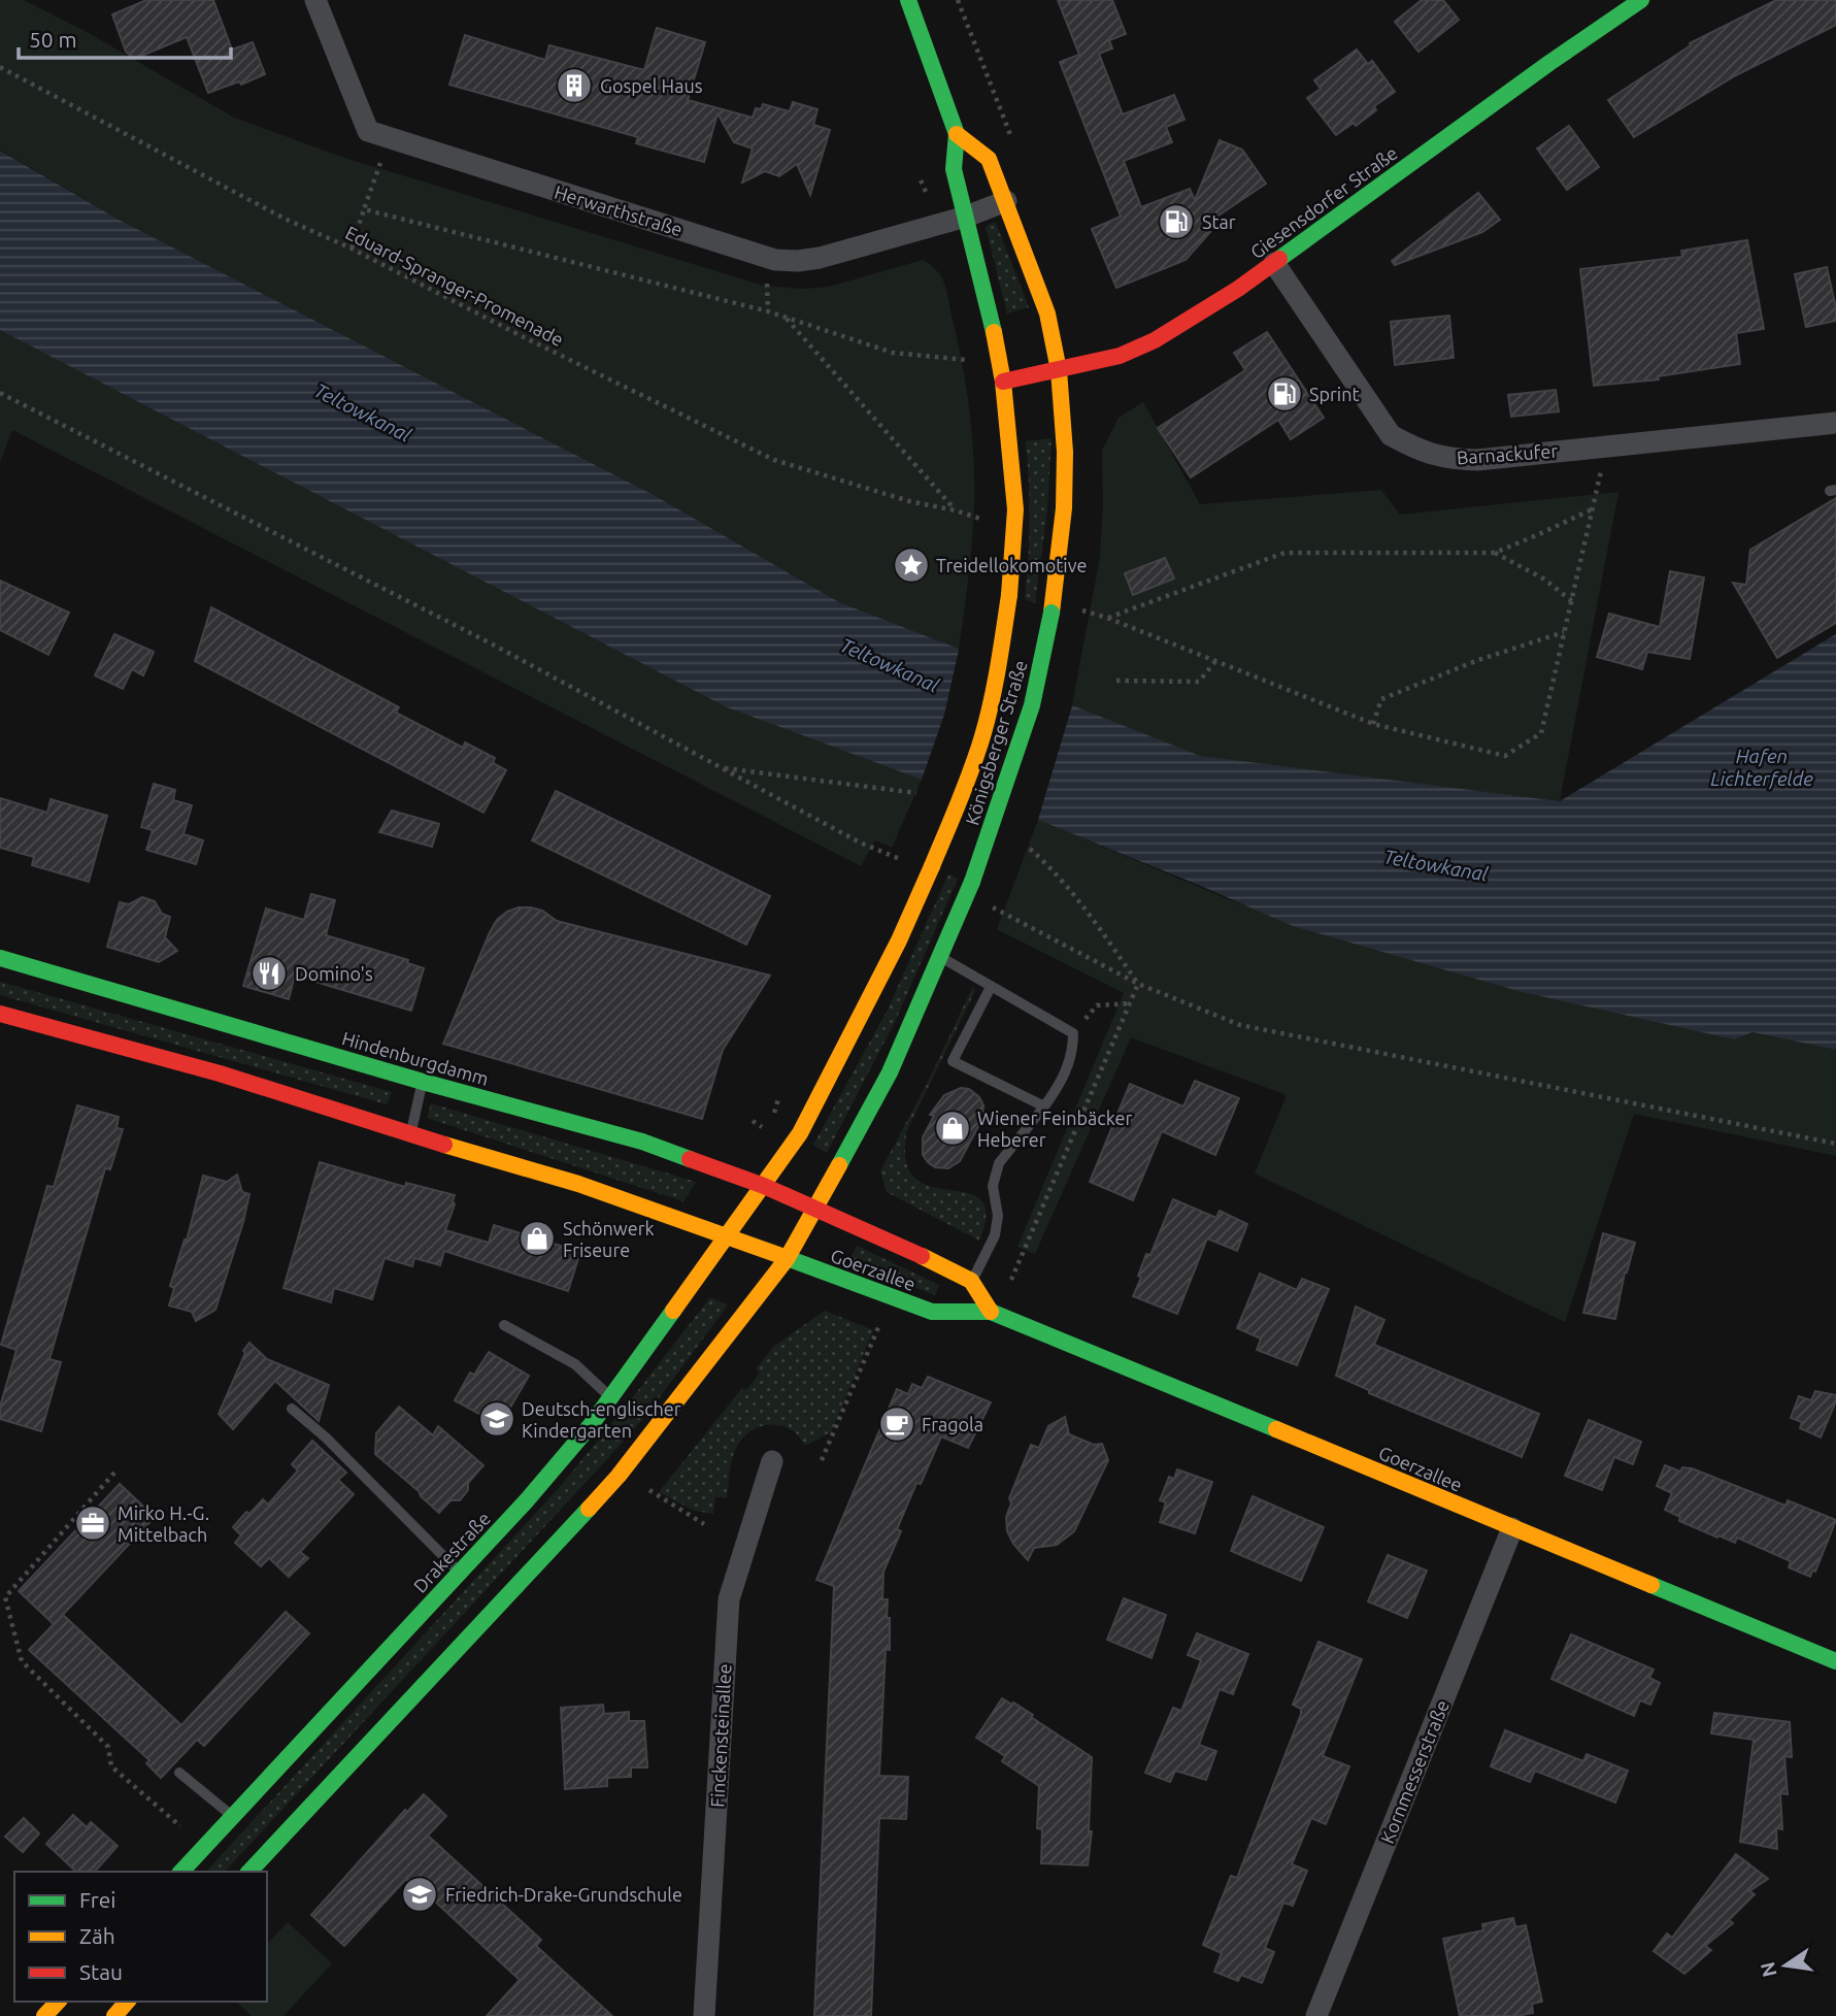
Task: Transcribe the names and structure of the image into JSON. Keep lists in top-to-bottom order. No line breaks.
{"streets":{"main road":["Giesensdorfer Straße","Königsberger Straße","Hindenburgdamm","Goerzallee","Drakestraße"],"street":["Herwarthstraße","Barnackufer","Finckensteinallee","Kornmesserstraße"],"path":["Eduard-Spranger-Promenade"]},"crossings":[["Giesensdorfer Straße","Barnackufer"],["Giesensdorfer Straße","Königsberger Straße"],["Herwarthstraße","Königsberger Straße"],["Königsberger Straße","Hindenburgdamm"],["Königsberger Straße","Goerzallee"],["Königsberger Straße","Drakestraße"],["Hindenburgdamm","Goerzallee"],["Goerzallee","Kornmesserstraße"]],"water":["Teltowkanal","Hafen Lichterfelde"],"places":{"building":["Gospel Haus"],"fuel station":["Star","Sprint"],"place":["Treidellokomotive"],"restaurant":["Domino's"],"shop":["Wiener Feinbäcker Heberer","Schönwerk Friseure"],"school or university":["Deutsch-englischer Kindergarten","Friedrich-Drake-Grundschule"],"cafe":["Fragola"],"office":["Mirko H.-G. Mittelbach"]},"legend":["Frei","Zäh","Stau"],"scale_bar":"50 m","north":"left"}
